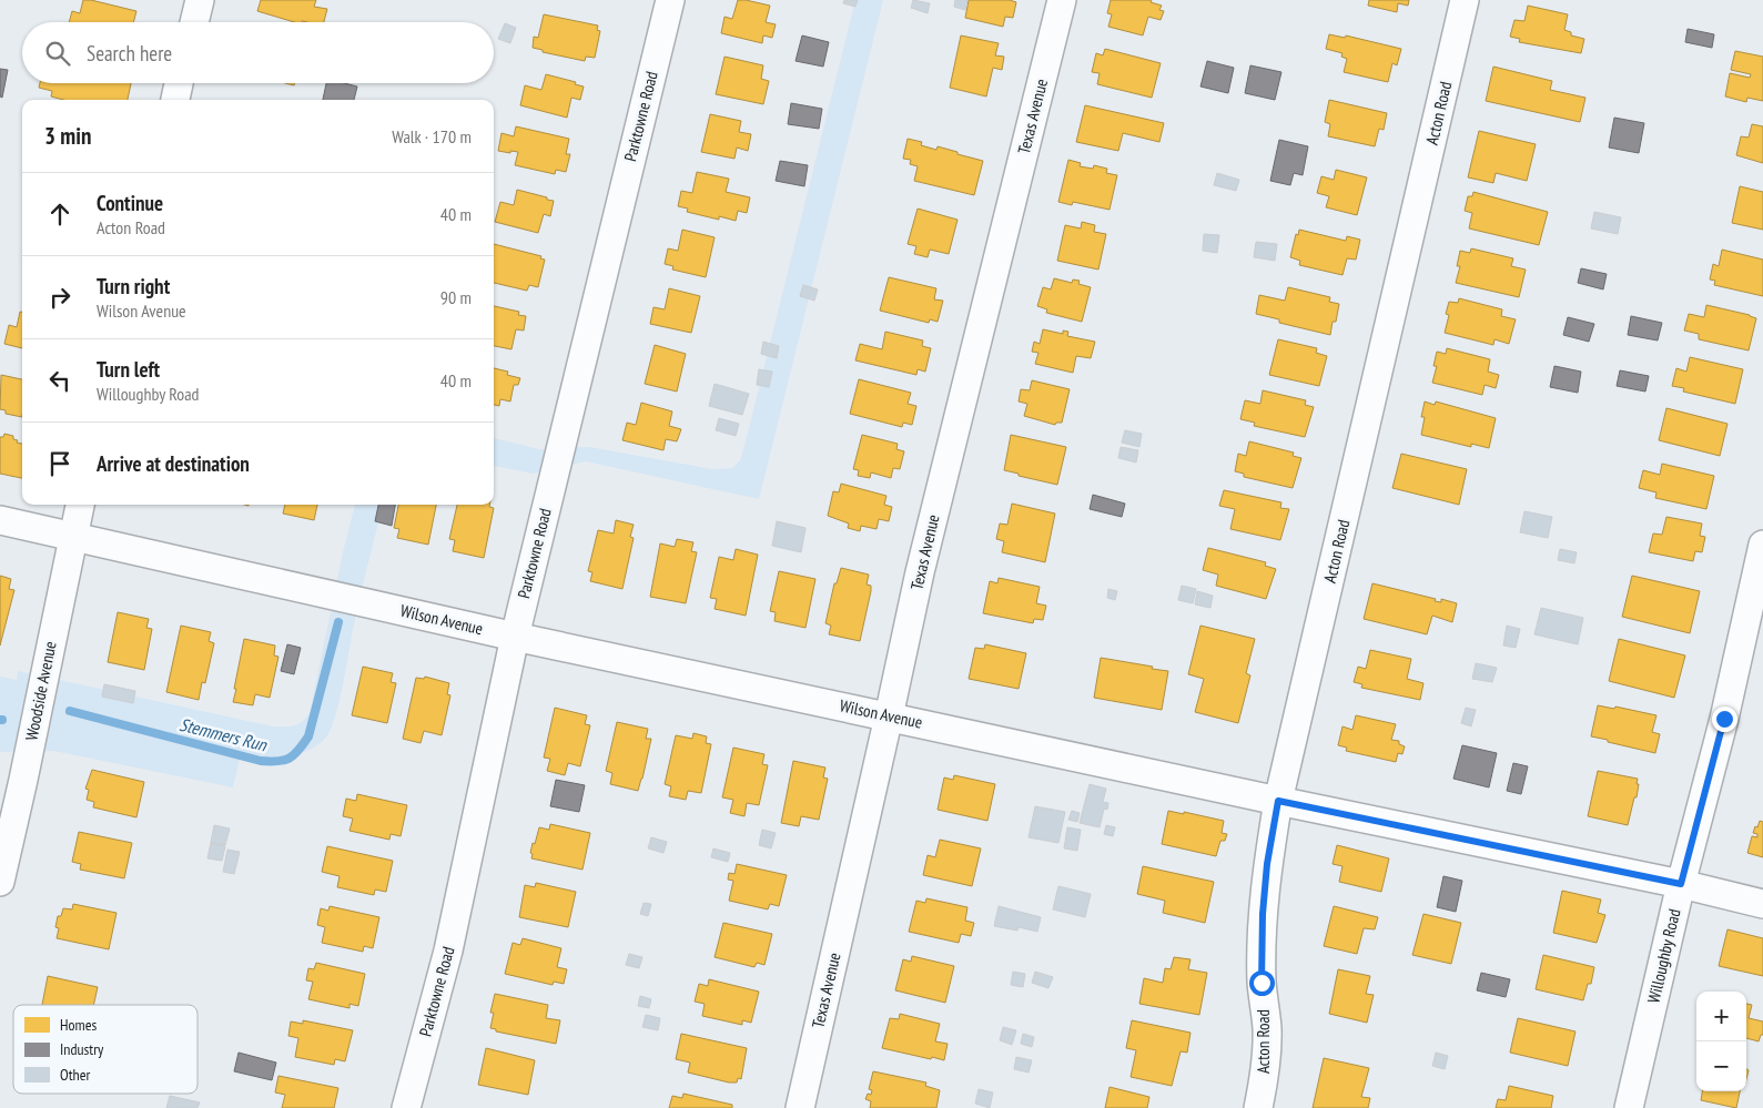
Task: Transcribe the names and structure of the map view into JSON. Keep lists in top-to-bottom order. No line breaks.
{"streets":{"street":["Acton Road","Parktowne Road","Texas Avenue","Wilson Avenue","Woodside Avenue","Willoughby Road"]},"crossings":[["Acton Road","Wilson Avenue"],["Parktowne Road","Wilson Avenue"],["Texas Avenue","Wilson Avenue"],["Wilson Avenue","Woodside Avenue"],["Wilson Avenue","Willoughby Road"]],"water":["Stemmers Run"],"legend":["Homes","Industry","Other"],"page":{"search":"Search here","heading":["3 min","Walk · 170 m"],"list":[["Continue","Acton Road","40 m"],["Turn right","Wilson Avenue","90 m"],["Turn left","Willoughby Road","40 m"],"Arrive at destination"],"map_buttons":["+","−"]}}
